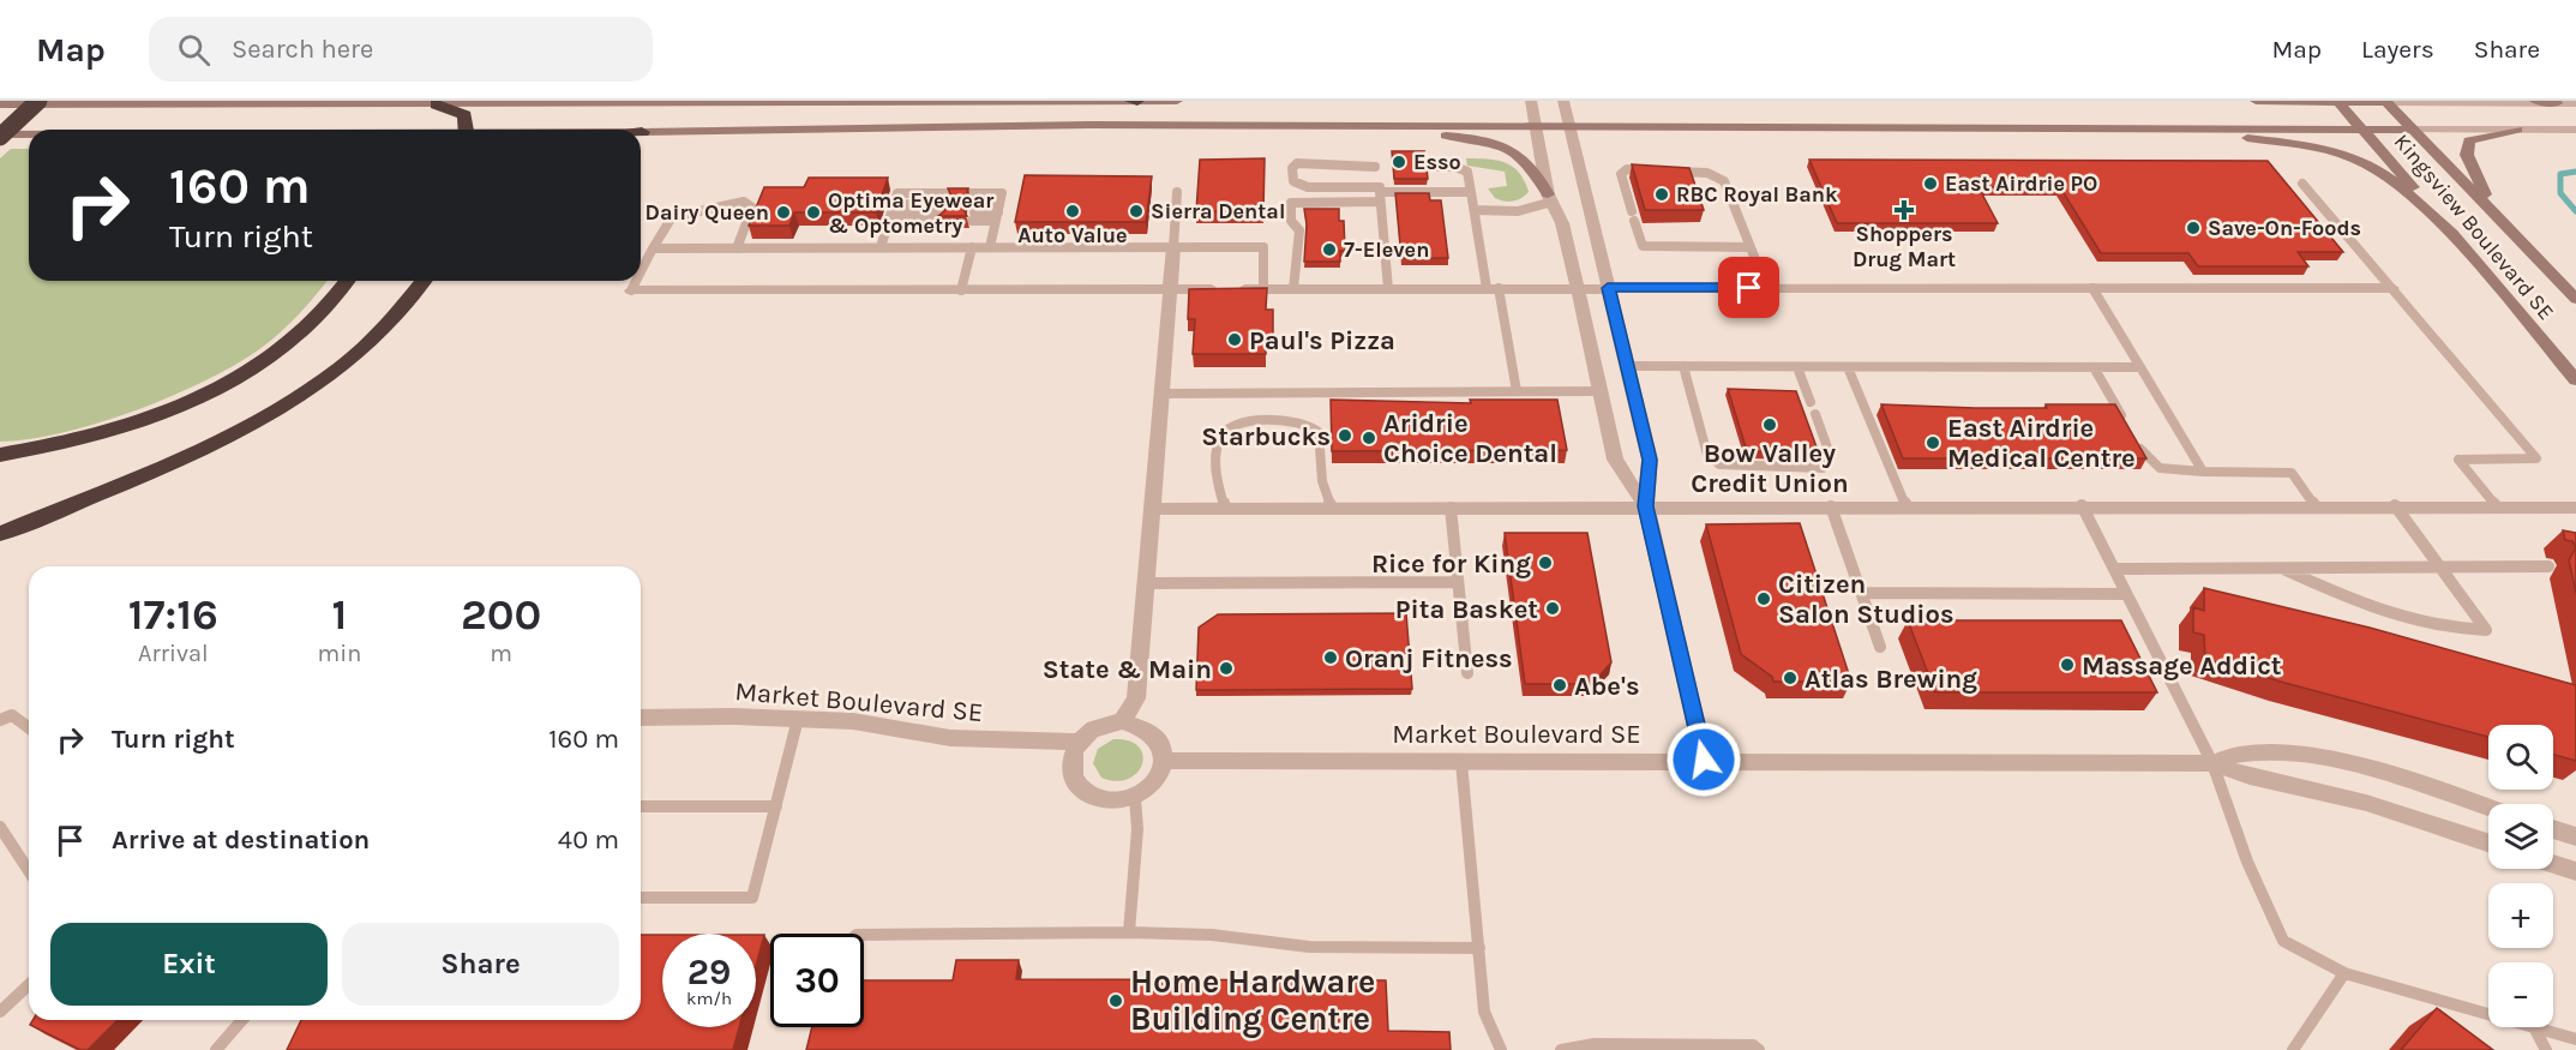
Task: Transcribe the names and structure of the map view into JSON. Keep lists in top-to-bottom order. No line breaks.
{"streets":{"main road":["Kingsview Boulevard SE"],"street":["Market Boulevard SE"]},"places":{"other":["Esso","East Airdrie PO","RBC Royal Bank","Auto Value","Sierra Dental","Dairy Queen","Optima Eyewear & Optometry","Save-On-Foods","7-Eleven","Paul's Pizza","Bow Valley Credit Union","Starbucks","Aridrie Choice Dental","East Airdrie Medical Centre","Rice for King","Citizen Salon Studios","Pita Basket","Oranj Fitness","Massage Addict","State & Main","Atlas Brewing","Abe's","Home Hardware Building Centre"],"health":["Shoppers Drug Mart"]},"page":{"header":"Map","search":"Search here","nav":["Map","Layers","Share"],"turn":["160 m","Turn right"],"eta":["17:16","Arrival","1","min","200","m"],"list":[{"name":"Turn right","value":"160 m"},{"name":"Arrive at destination","value":"40 m"}],"map_buttons":["+","−"],"buttons":["Exit","Share"],"speed":"29 km/h","limit":"30"}}
